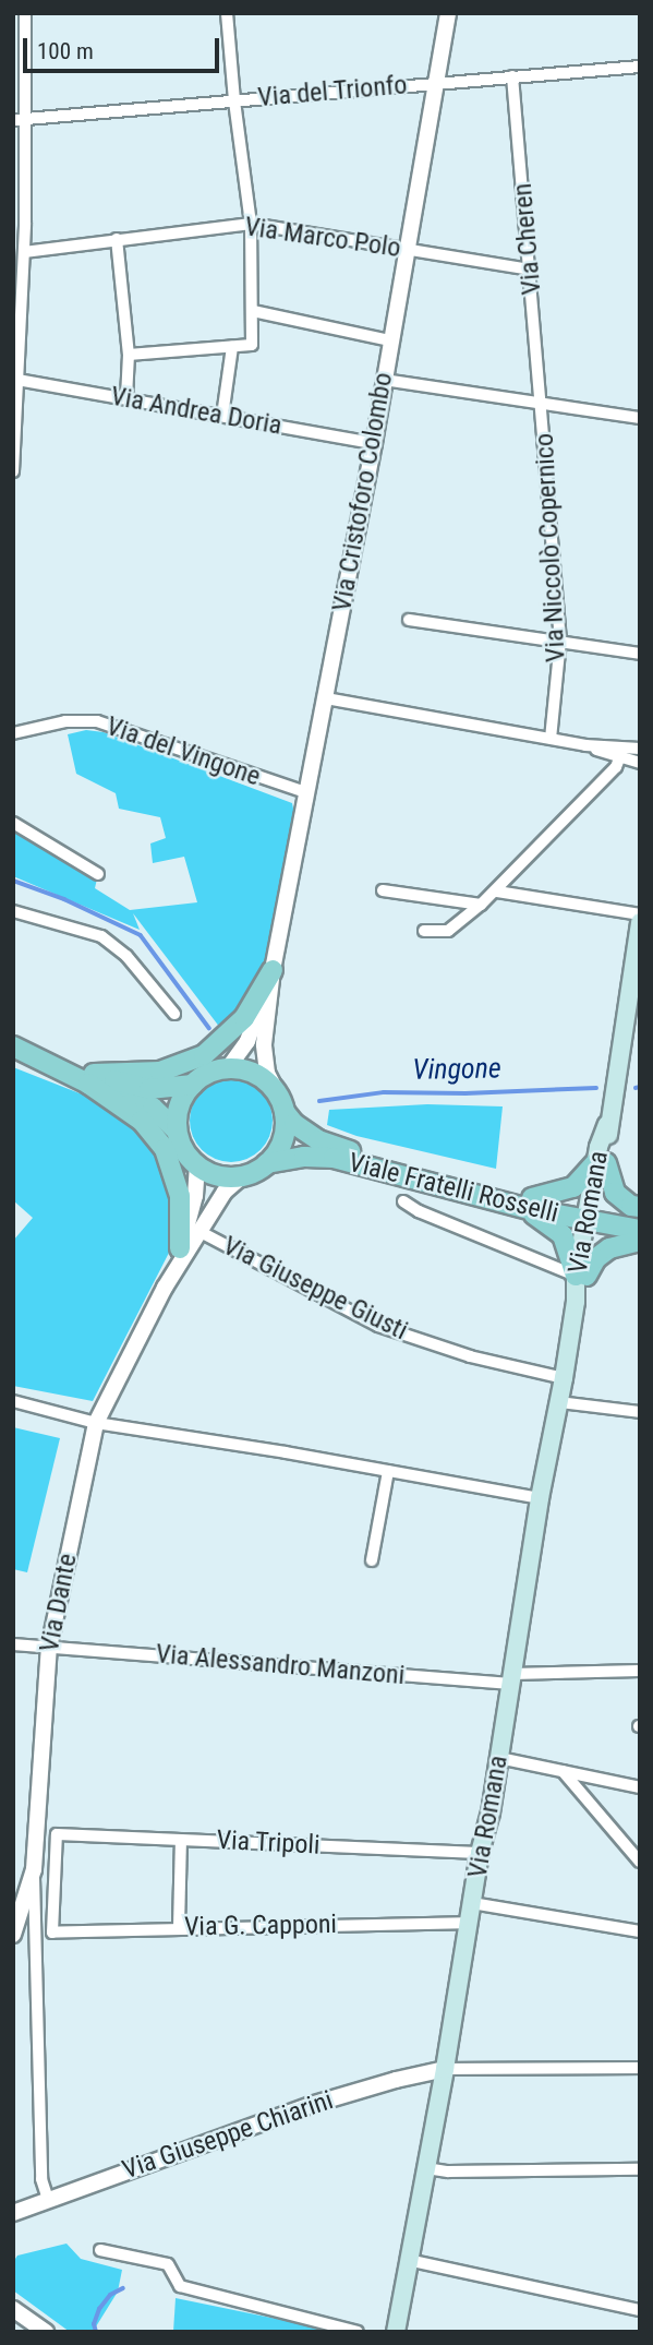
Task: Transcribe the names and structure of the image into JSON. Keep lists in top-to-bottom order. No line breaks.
{"streets":{"main road":["Viale Fratelli Rosselli","Via Romana"],"street":["Via del Trionfo","Via Marco Polo","Via Cheren","Via Andrea Doria","Via Cristoforo Colombo","Via Niccolò Copernico","Via del Vingone","Via Giuseppe Giusti","Via Dante","Via Alessandro Manzoni","Via Tripoli","Via G. Capponi","Via Giuseppe Chiarini"]},"crossings":[["Via del Trionfo","Via Cheren"],["Via del Trionfo","Via Cristoforo Colombo"],["Via Marco Polo","Via Cheren"],["Via Marco Polo","Via Cristoforo Colombo"],["Via Cheren","Via Niccolò Copernico"],["Via Andrea Doria","Via Cristoforo Colombo"],["Via Cristoforo Colombo","Via del Vingone"],["Via Cristoforo Colombo","Viale Fratelli Rosselli"],["Via Cristoforo Colombo","Via Dante"],["Viale Fratelli Rosselli","Via Romana"],["Viale Fratelli Rosselli","Via Dante"],["Via Romana","Via Giuseppe Giusti"],["Via Romana","Via Alessandro Manzoni"],["Via Romana","Via Tripoli"],["Via Romana","Via G. Capponi"],["Via Romana","Via Giuseppe Chiarini"],["Via Giuseppe Giusti","Via Dante"],["Via Dante","Via Alessandro Manzoni"],["Via Tripoli","Via G. Capponi"]],"water":["Vingone"],"scale_bar":"100 m"}
